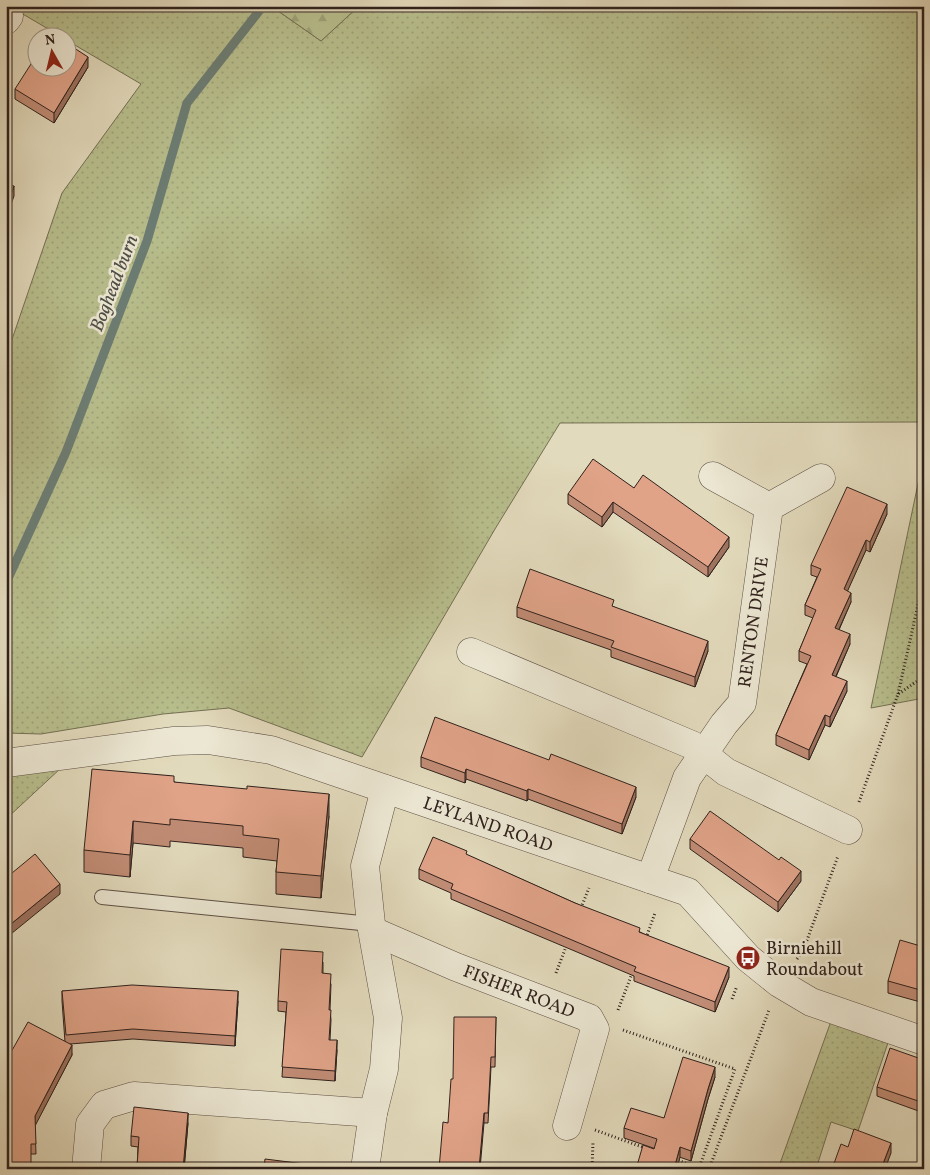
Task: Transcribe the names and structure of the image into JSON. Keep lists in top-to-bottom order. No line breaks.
{"streets":{"street":["RENTON DRIVE","LEYLAND ROAD","FISHER ROAD"]},"crossings":[["RENTON DRIVE","LEYLAND ROAD"]],"water":["Boghead burn"],"places":{"bus stop":["Birniehill Roundabout"]},"north":"top"}
